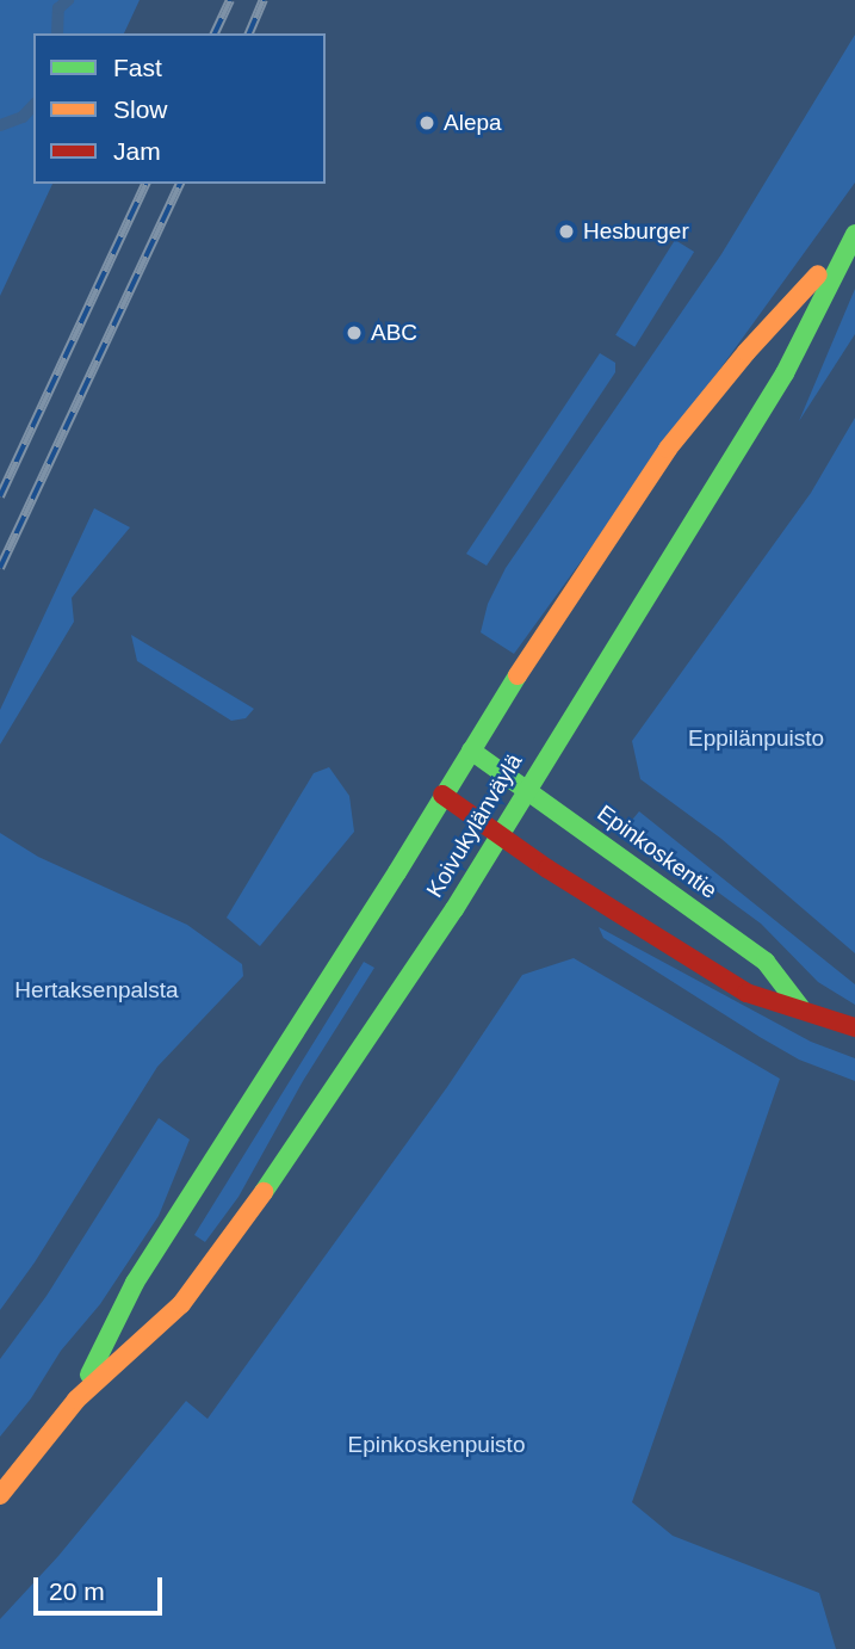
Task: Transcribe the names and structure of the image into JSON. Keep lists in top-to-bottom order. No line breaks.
{"streets":{"main road":["Koivukylänväylä","Epinkoskentie"]},"crossings":[["Koivukylänväylä","Epinkoskentie"]],"parks":["Eppilänpuisto","Hertaksenpalsta","Epinkoskenpuisto"],"places":["Alepa","Hesburger","ABC"],"legend":["Fast","Slow","Jam"],"scale_bar":"20 m"}
